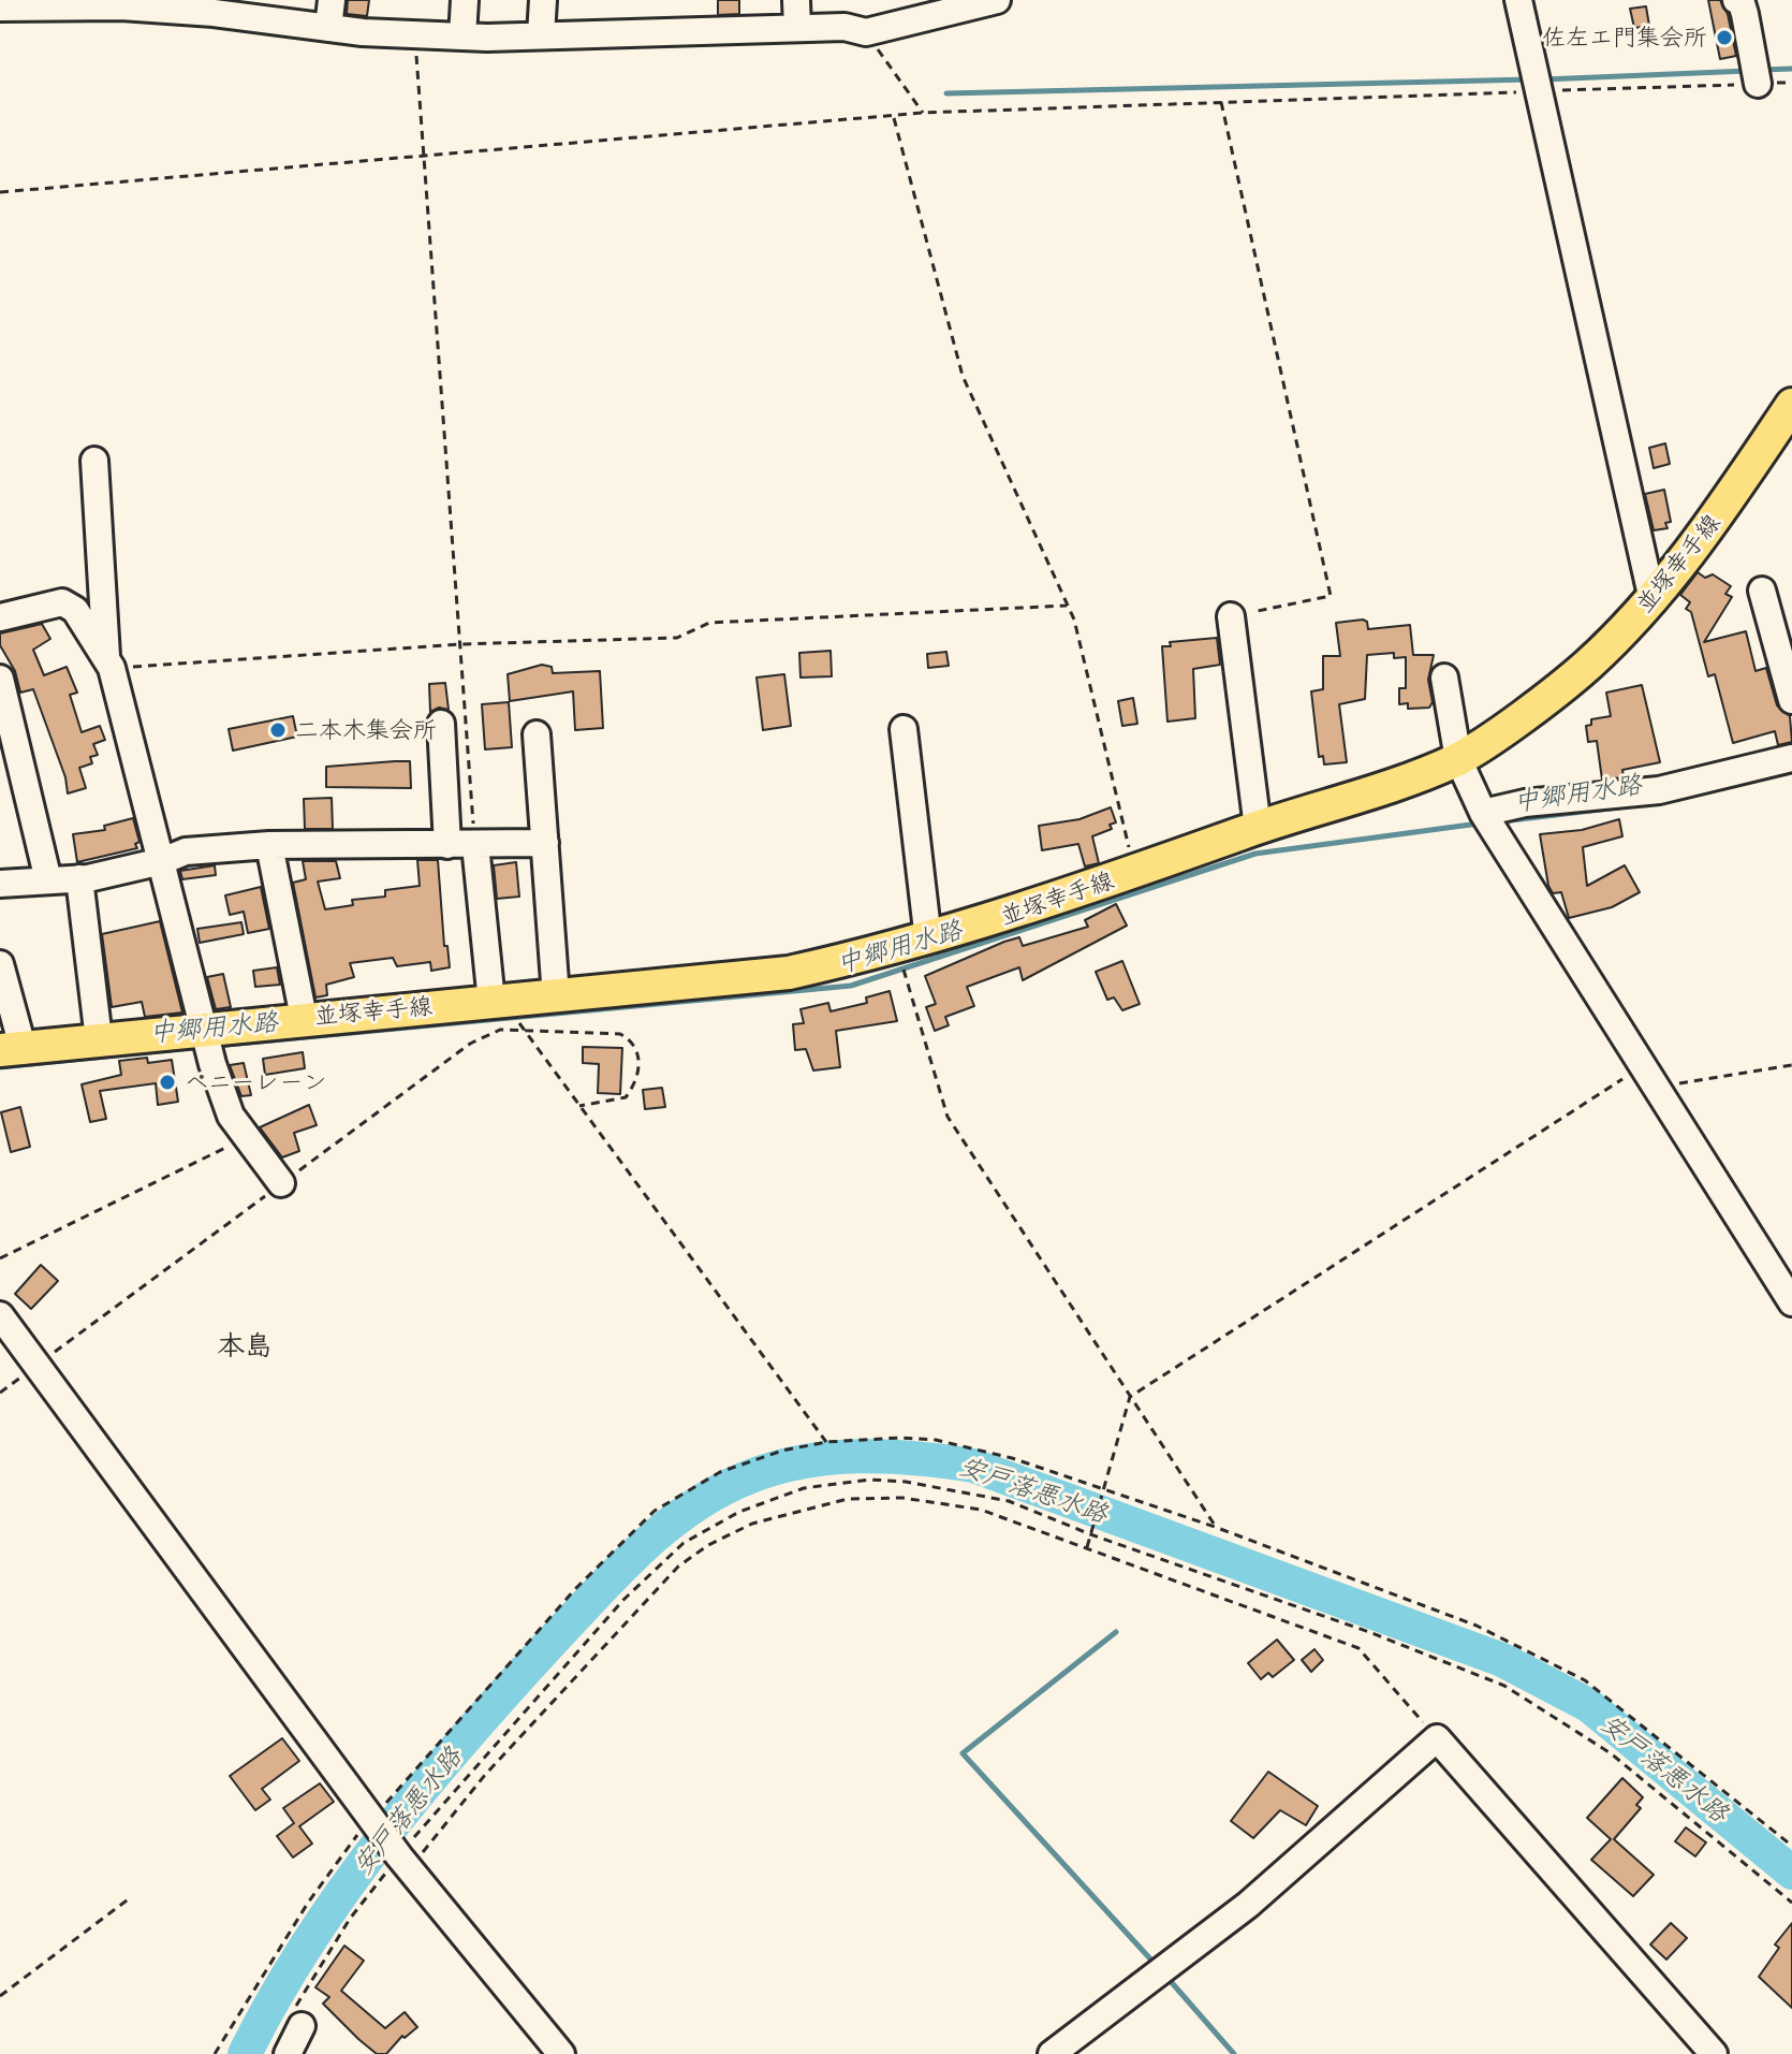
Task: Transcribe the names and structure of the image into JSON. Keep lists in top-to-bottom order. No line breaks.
{"streets":{"main road":["並塚幸手線"]},"districts":["本島"],"water":["中郷用水路","安戸落悪水路"],"places":["佐左エ門集会所","二本木集会所","ペニーレーン"]}
